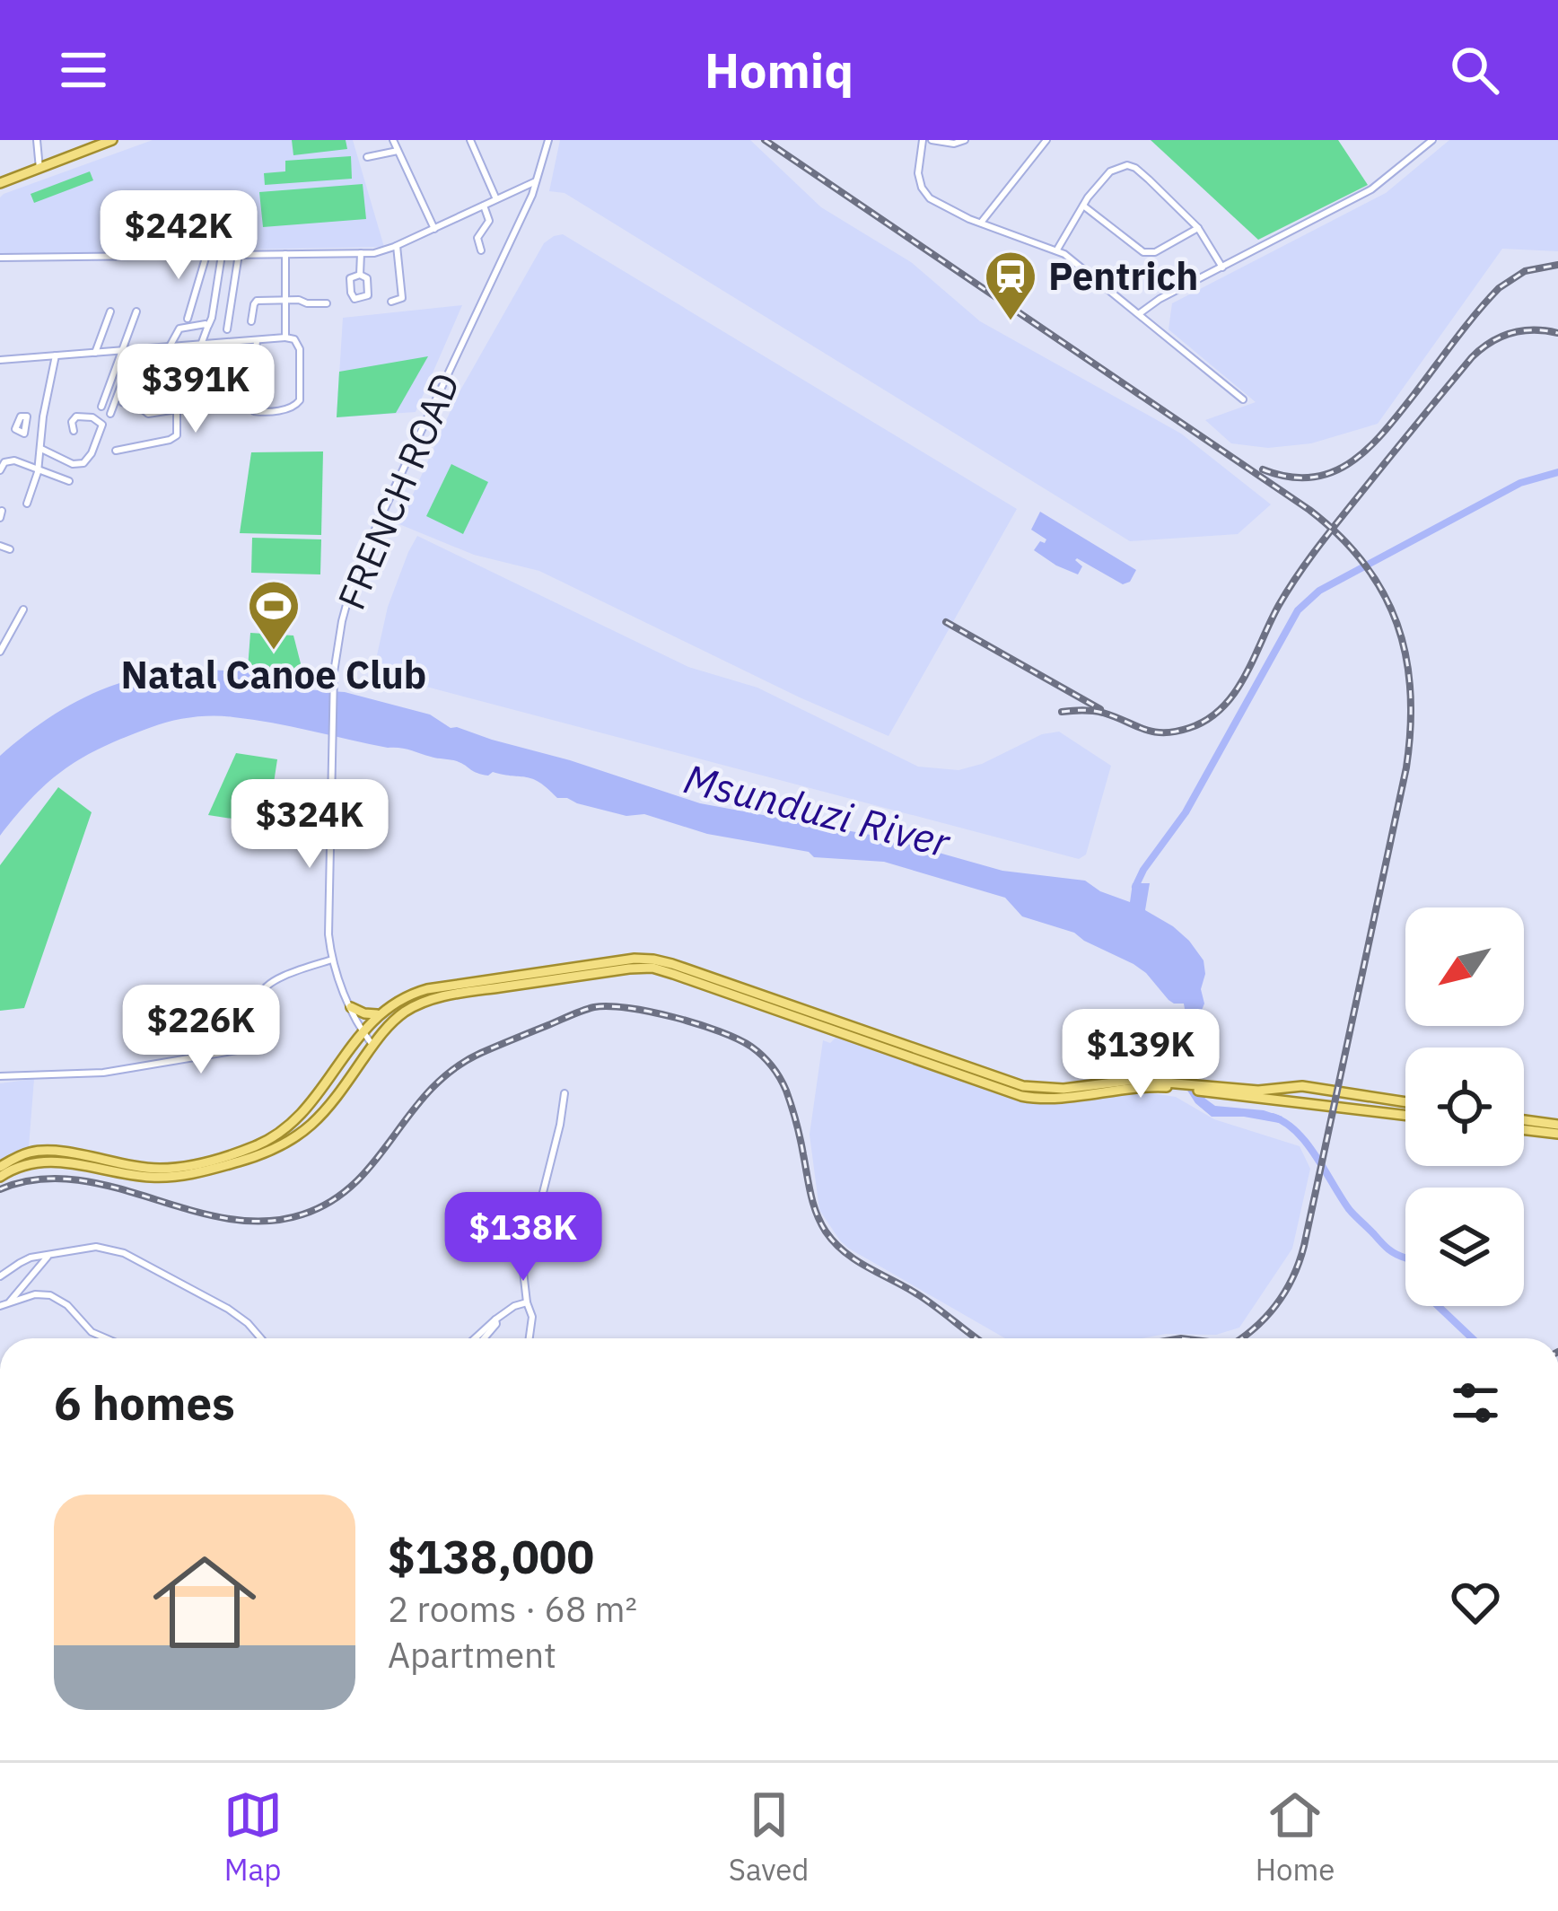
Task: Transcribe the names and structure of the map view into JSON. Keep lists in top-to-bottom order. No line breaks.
{"streets":{"street":["FRENCH ROAD"]},"water":["Msunduzi River"],"places":{"station":["Pentrich"],"sports":["Natal Canoe Club"]},"north":"bottom left","page":{"header":"Homiq","price":["$242K","$391K","$324K","$226K","$139K","$138K"],"heading":"6 homes","list":[{"name":"$138,000","note":"2 rooms · 68 m² · Apartment"}],"tabs":["Map","Saved","Home"]}}
